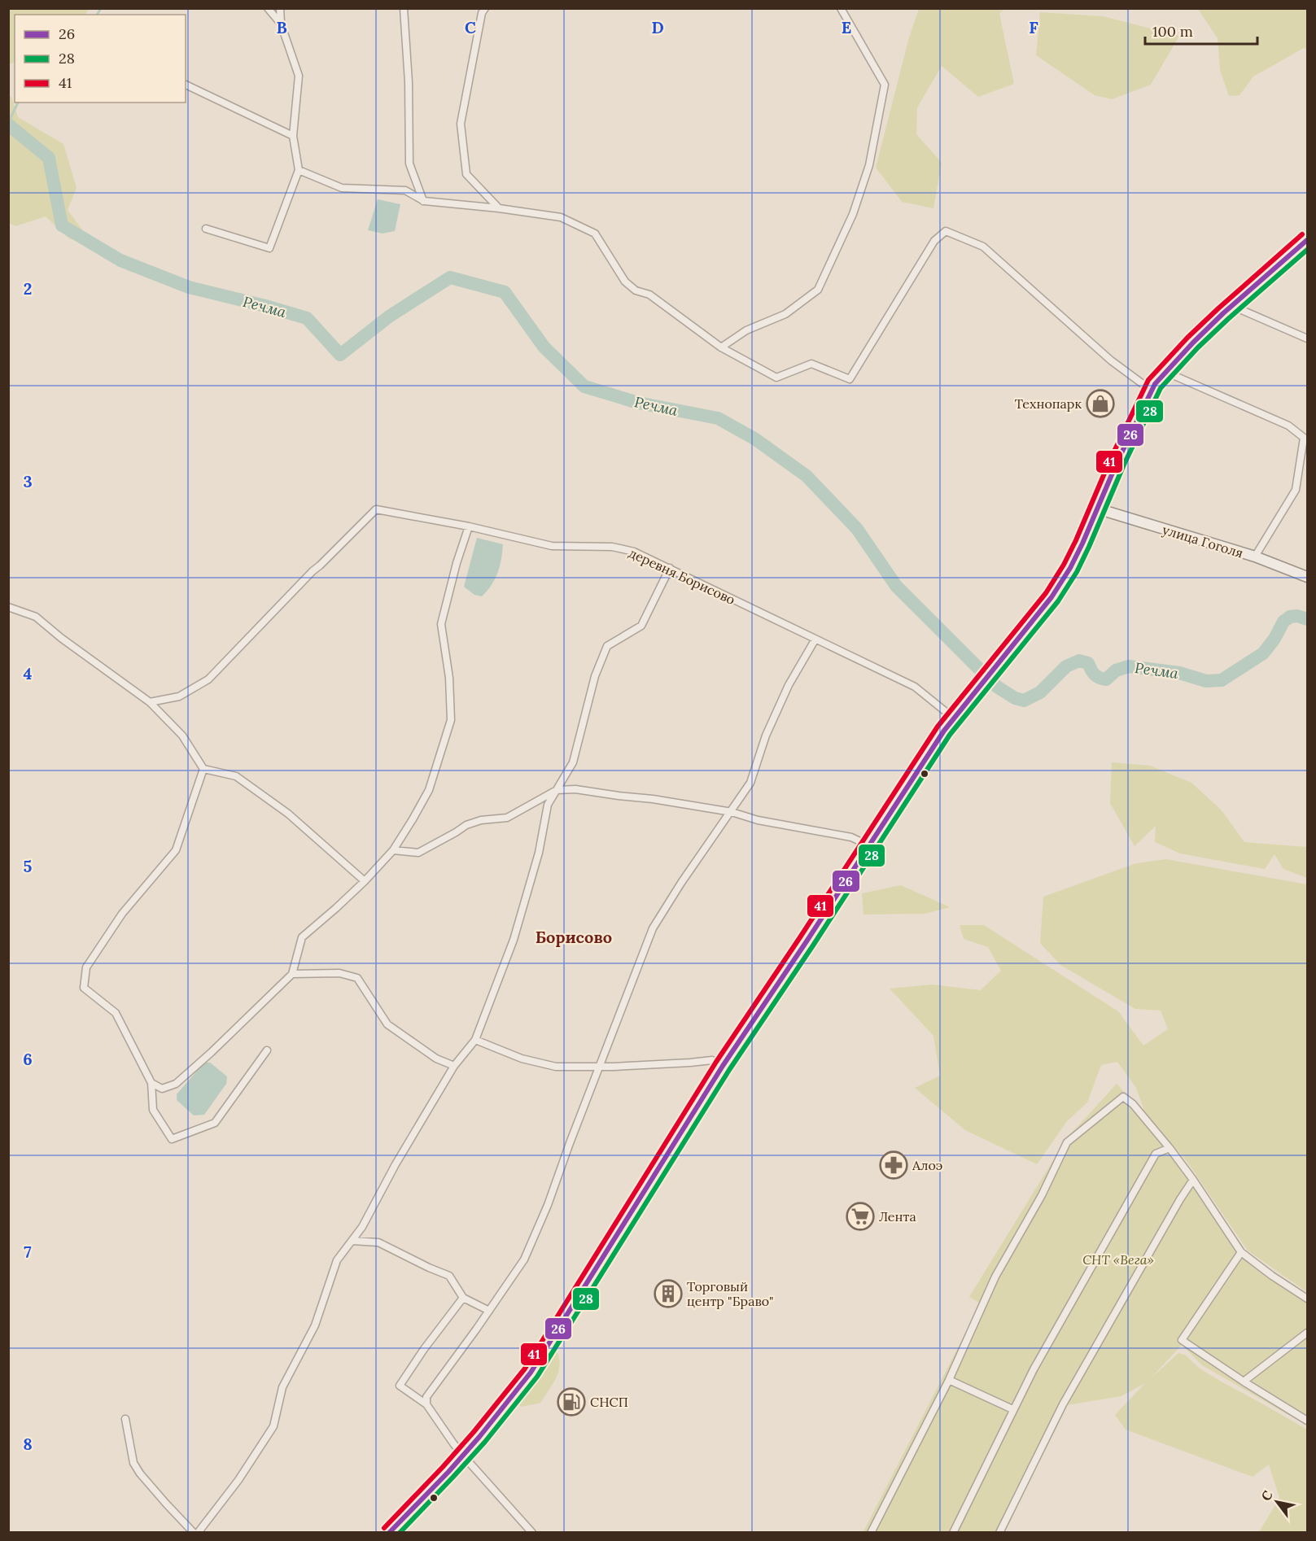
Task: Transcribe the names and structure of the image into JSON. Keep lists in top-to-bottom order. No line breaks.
{"streets":{"street":["улица Гоголя","деревня Борисово"]},"districts":["Борисово"],"water":["Речма"],"parks":["СНТ «Вега»"],"places":{"shop":["Технопарк"],"pharmacy":["Алоэ"],"supermarket":["Лента"],"building":["Торговый центр \"Браво\""],"fuel station":["СНСП"]},"lines":["transit line 41","transit line 26","transit line 28"],"legend":["26","28","41"],"scale_bar":"100 m","north":"top left","grid":{"columns":["B","C","D","E","F"],"rows":["2","3","4","5","6","7","8"]}}
